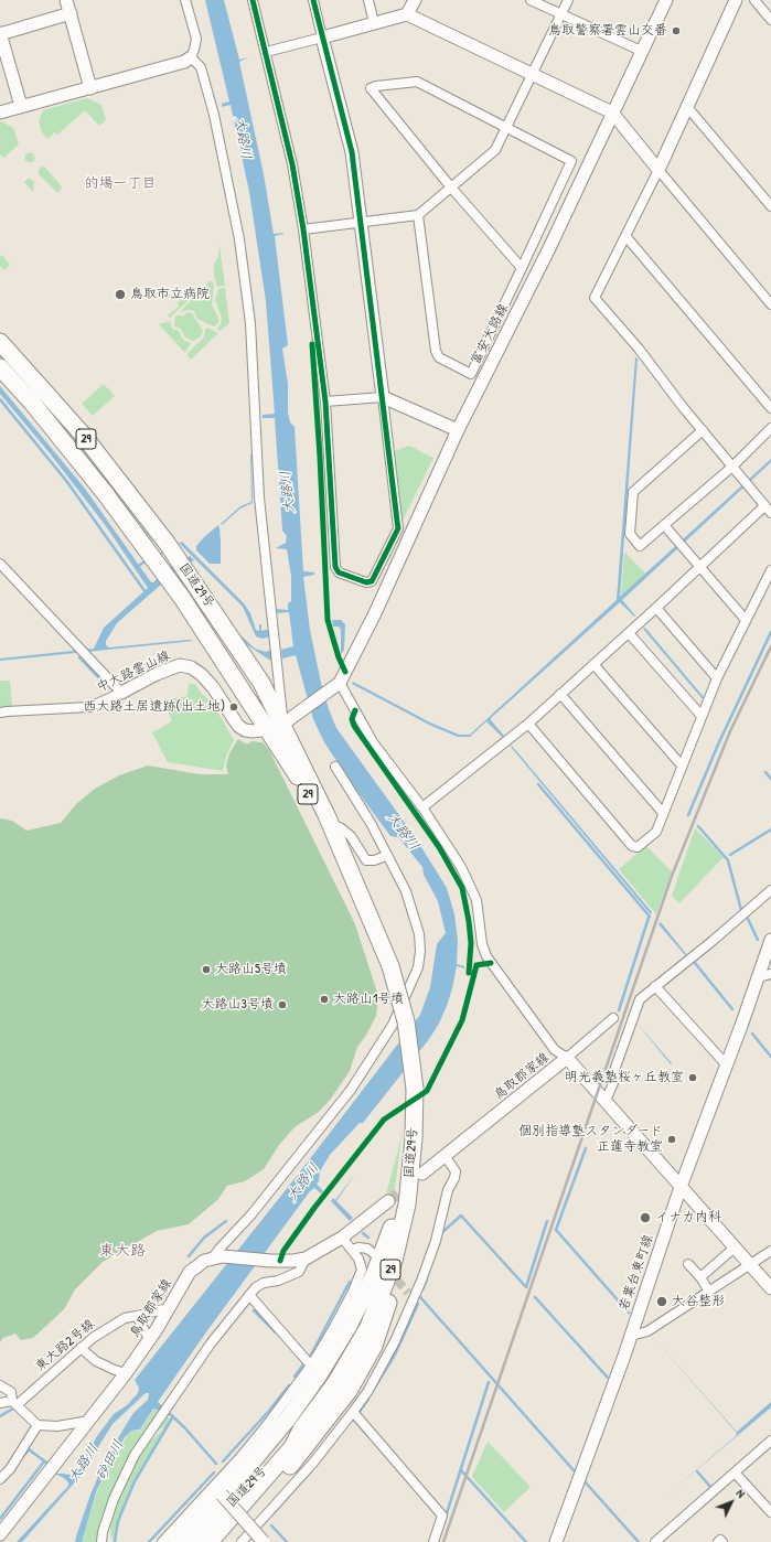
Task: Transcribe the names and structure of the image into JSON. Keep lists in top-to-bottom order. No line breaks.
{"streets":{"highway":["29","国道29号"],"street":["富安大路線","中大路雲山線","鳥取郡家線","若葉台東町線","東大路2号線"]},"crossings":[["国道29号","中大路雲山線"],["鳥取郡家線","若葉台東町線"],["鳥取郡家線","東大路2号線"]],"districts":["的場一丁目","東大路"],"water":["大路川","砂田川"],"places":["鳥取警察署雲山交番","鳥取市立病院","西大路土居遺跡(出土地)","大路山5号墳","大路山1号墳","大路山3号墳","明光義塾桜ヶ丘教室","個別指導塾スタンダード 正蓮寺教室","イナカ内科","大谷整形"],"north":"top right"}
